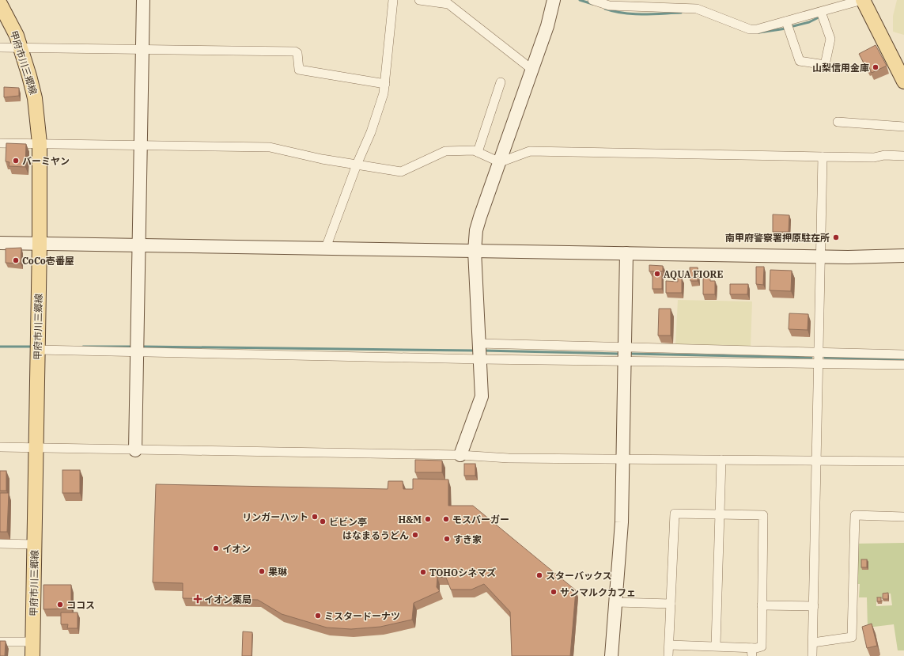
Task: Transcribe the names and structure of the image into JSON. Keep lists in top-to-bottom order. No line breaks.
{"streets":{"main road":["甲府市川三郷線"]},"places":{"other":["山梨信用金庫","バーミヤン","南甲府警察署押原駐在所","CoCo壱番屋","AQUA FIORE","リンガーハット","H&M","モスバーガー","ビビン亭","はなまるうどん","すき家","イオン","果琳","TOHOシネマズ","スターバックス","サンマルクカフェ","ココス","ミスタードーナツ"],"health":["イオン薬局"]}}
